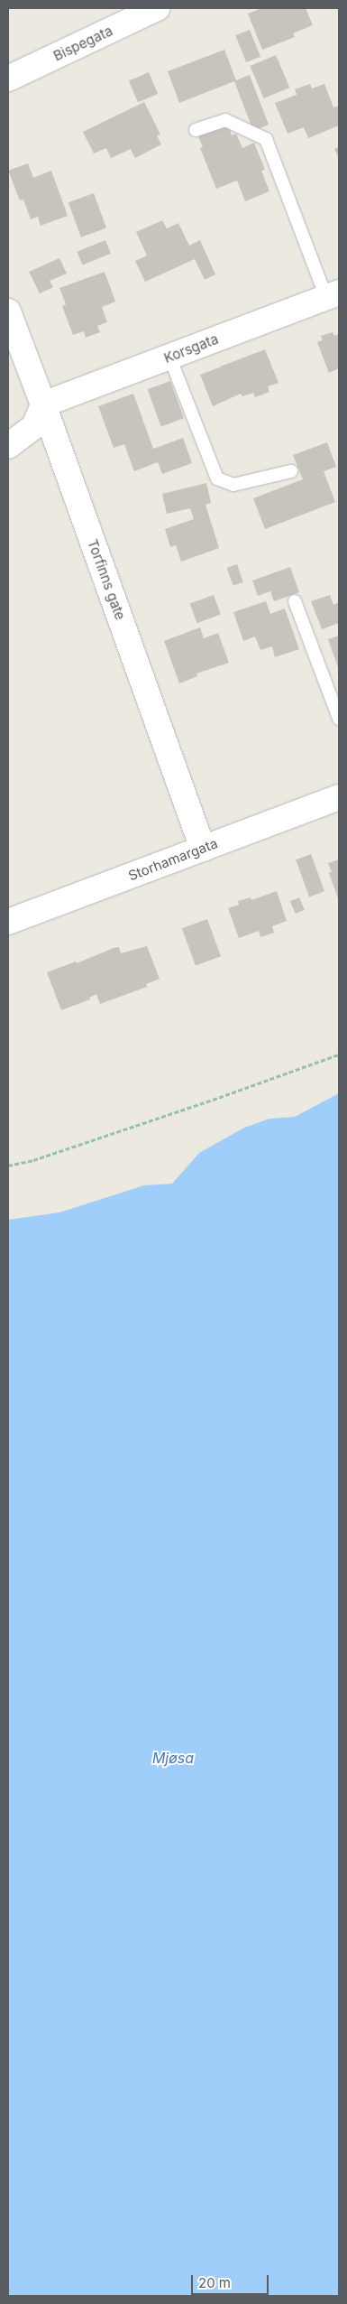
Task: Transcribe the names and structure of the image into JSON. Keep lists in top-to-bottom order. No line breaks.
{"streets":{"street":["Bispegata","Korsgata","Torfinns gate","Storhamargata"]},"crossings":[["Korsgata","Torfinns gate"],["Torfinns gate","Storhamargata"]],"water":["Mjøsa"],"scale_bar":"20 m"}
